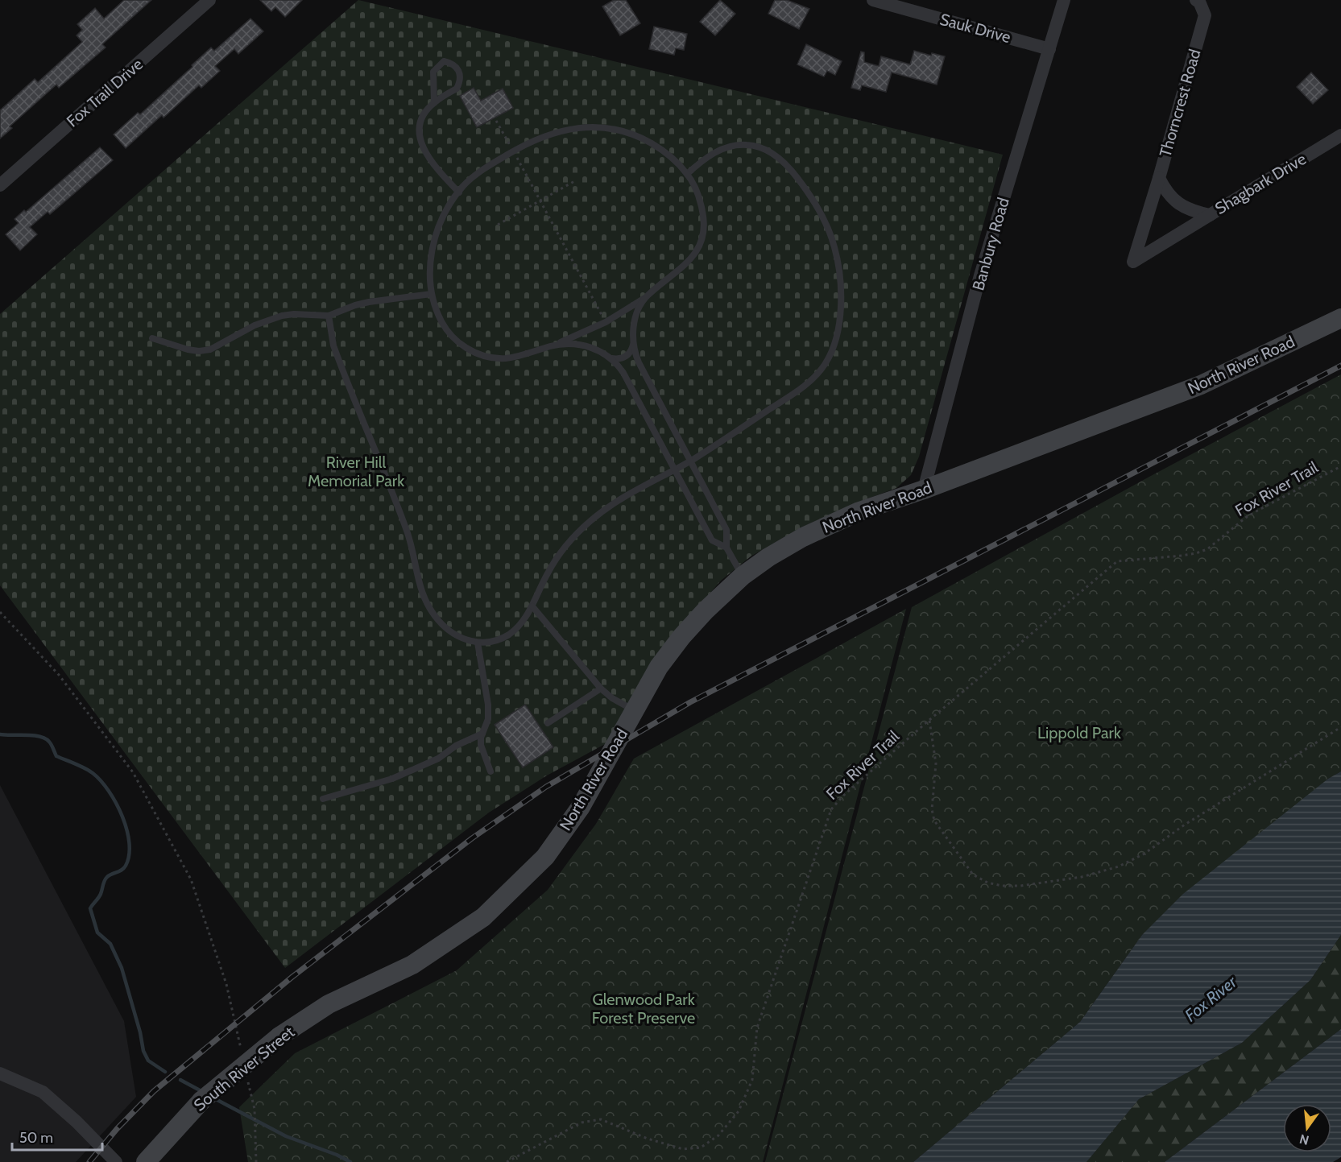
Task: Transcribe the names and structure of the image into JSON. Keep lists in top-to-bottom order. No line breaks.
{"streets":{"main road":["North River Road","South River Street"],"street":["Sauk Drive","Fox Trail Drive","Thorncrest Road","Shagbark Drive","Banbury Road"],"path":["Fox River Trail"]},"crossings":[["Sauk Drive","Banbury Road"],["Thorncrest Road","Shagbark Drive"],["Banbury Road","North River Road"],["North River Road","South River Street"]],"water":["Fox River"],"parks":["River Hill Memorial Park","Lippold Park","Glenwood Park Forest Preserve"],"scale_bar":"50 m","north":"bottom"}
